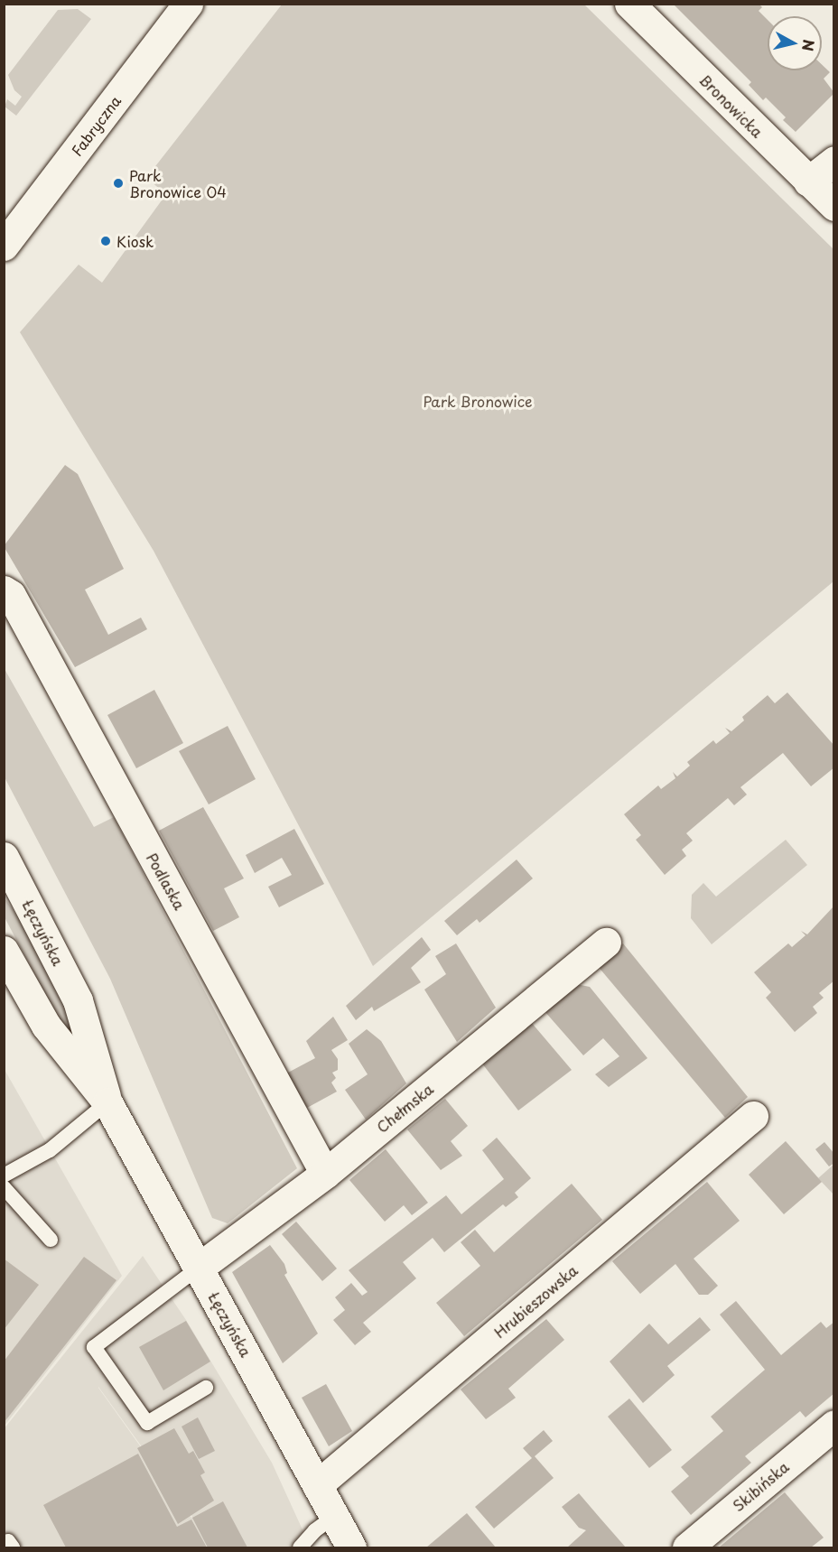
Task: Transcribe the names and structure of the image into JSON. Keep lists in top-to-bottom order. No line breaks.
{"streets":{"street":["Bronowicka","Fabryczna","Podlaska","Łęczyńska","Chełmska","Hrubieszowska","Skibińska"]},"crossings":[["Podlaska","Chełmska"],["Łęczyńska","Chełmska"],["Łęczyńska","Hrubieszowska"]],"parks":["Park Bronowice"],"places":["Park Bronowice 04","Kiosk"],"north":"right"}
